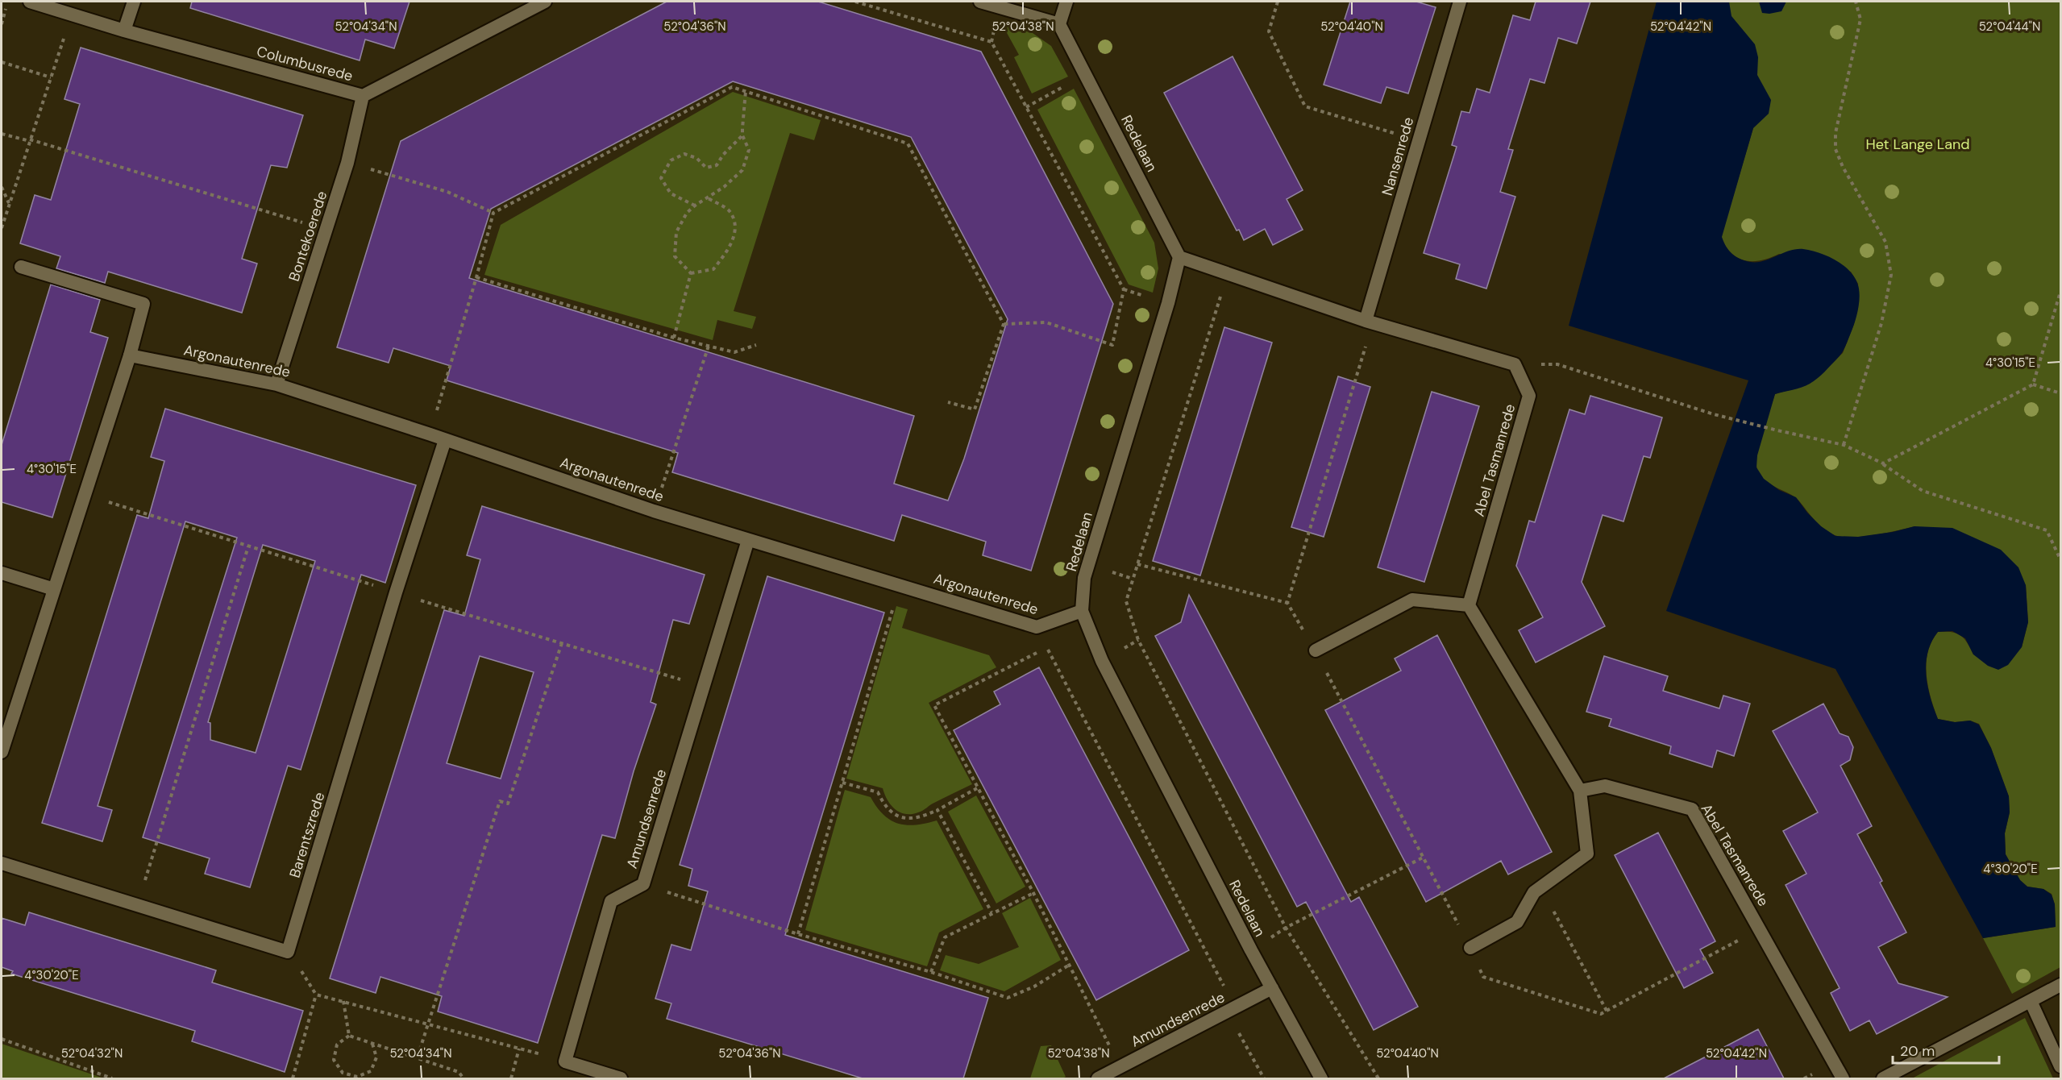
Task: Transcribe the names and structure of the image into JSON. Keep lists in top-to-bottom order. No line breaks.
{"streets":{"street":["Columbusrede","Redelaan","Nansenrede","Bontekoerede","Argonautenrede","Abel Tasmanrede","Amundsenrede","Barentszrede"]},"crossings":[["Columbusrede","Bontekoerede"],["Redelaan","Argonautenrede"],["Redelaan","Amundsenrede"],["Bontekoerede","Argonautenrede"],["Argonautenrede","Amundsenrede"],["Argonautenrede","Barentszrede"]],"parks":["Het Lange Land"],"scale_bar":"20 m","coordinates":["52°04'34\"N","52°04'36\"N","52°04'38\"N","52°04'40\"N","52°04'42\"N","52°04'44\"N","4°30'15\"E","4°30'20\"E","52°04'32\"N"]}
